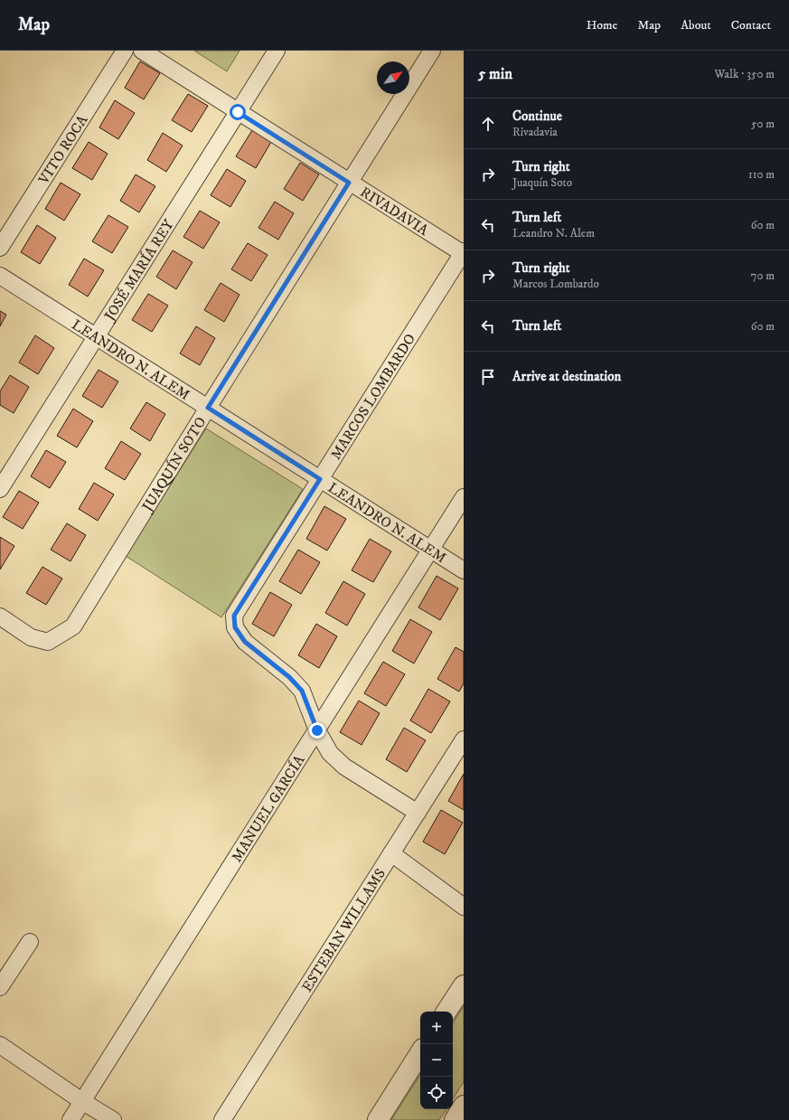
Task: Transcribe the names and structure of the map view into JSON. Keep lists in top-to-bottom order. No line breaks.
{"streets":{"street":["VITO ROCA","RIVADAVIA","JOSÉ MARÍA REY","LEANDRO N. ALEM","MARCOS LOMBARDO","JUAQUÍN SOTO","MANUEL GARCÍA","ESTEBAN WILLAMS"]},"crossings":[["RIVADAVIA","JOSÉ MARÍA REY"],["RIVADAVIA","MARCOS LOMBARDO"],["RIVADAVIA","JUAQUÍN SOTO"],["JOSÉ MARÍA REY","LEANDRO N. ALEM"],["LEANDRO N. ALEM","MARCOS LOMBARDO"],["LEANDRO N. ALEM","JUAQUÍN SOTO"],["LEANDRO N. ALEM","MANUEL GARCÍA"],["MARCOS LOMBARDO","MANUEL GARCÍA"]],"north":"top right","page":{"header":"Map","nav":["Home","Map","About","Contact"],"heading":["5 min","Walk · 350 m"],"list":[["Continue","Rivadavia","50 m"],["Turn right","Juaquín Soto","110 m"],["Turn left","Leandro N. Alem","60 m"],["Turn right","Marcos Lombardo","70 m"],["Turn left","60 m"],"Arrive at destination"],"map_buttons":["+","−"]}}
